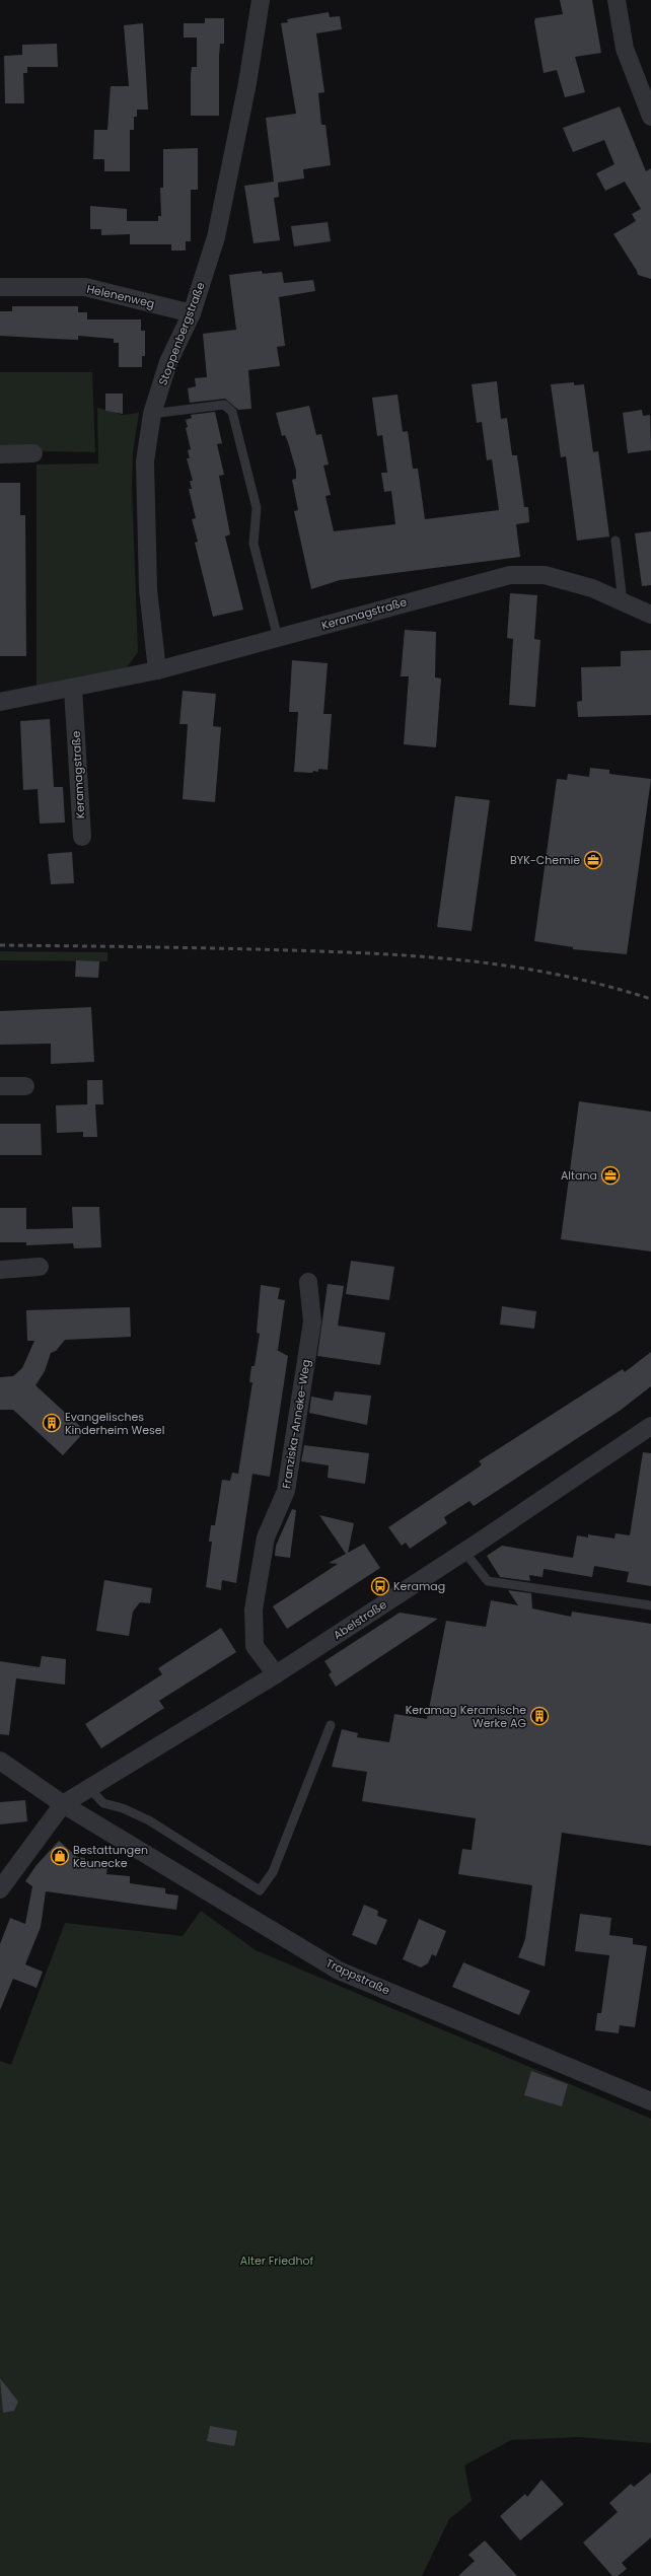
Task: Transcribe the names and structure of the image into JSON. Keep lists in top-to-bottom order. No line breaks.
{"streets":{"street":["Helenenweg","Stoppenbergstraße","Keramagstraße","Franziska-Anneke-Weg","Abelstraße","Trappstraße"]},"crossings":[["Helenenweg","Stoppenbergstraße"],["Stoppenbergstraße","Keramagstraße"],["Franziska-Anneke-Weg","Abelstraße"],["Abelstraße","Trappstraße"]],"parks":["Alter Friedhof"],"places":{"office":["BYK-Chemie","Altana"],"building":["Evangelisches Kinderheim Wesel","Keramag Keramische Werke AG"],"bus stop":["Keramag"],"shop":["Bestattungen Keunecke"]}}
